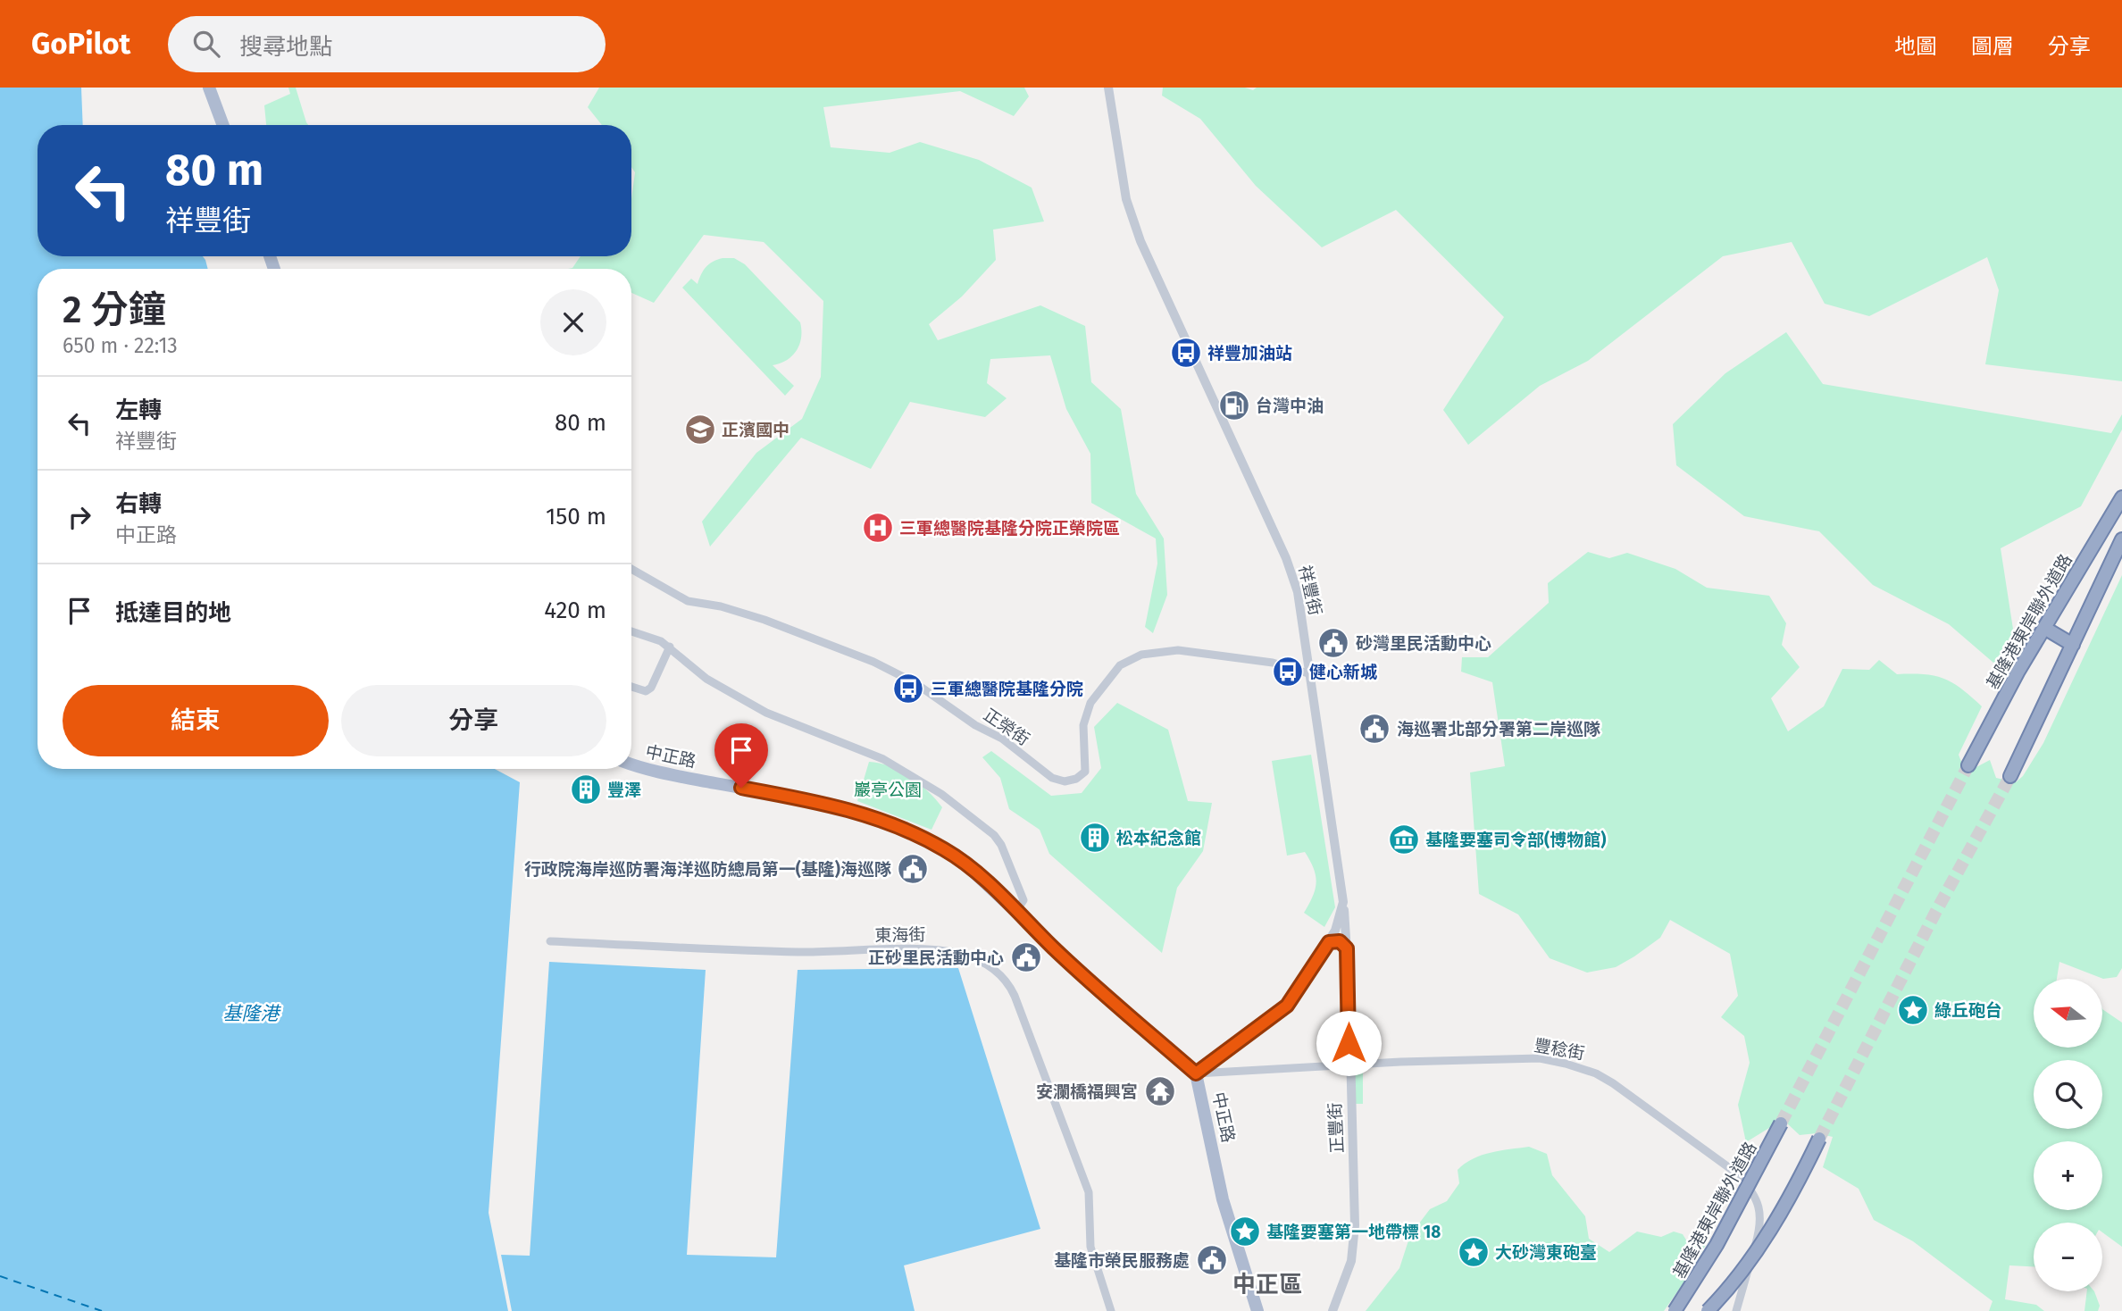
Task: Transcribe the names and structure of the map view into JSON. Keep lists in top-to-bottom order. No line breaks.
{"streets":{"highway":["基隆港東岸聯外道路"],"main road":["中正路"],"street":["祥豐街","正榮街","東海街","豐稔街","正豐街"]},"crossings":[["祥豐街","正榮街"],["祥豐街","中正路"],["祥豐街","豐稔街"],["祥豐街","正豐街"],["中正路","豐稔街"],["豐稔街","正豐街"]],"districts":["中正區"],"water":["基隆港"],"parks":["巖亭公園"],"places":{"bus stop":["祥豐加油站","健心新城","三軍總醫院基隆分院"],"fuel station":["台灣中油"],"school or university":["正濱國中"],"hospital":["三軍總醫院基隆分院正榮院區"],"public building":["砂灣里民活動中心","海巡署北部分署第二岸巡隊","行政院海岸巡防署海洋巡防總局第一(基隆)海巡隊","正砂里民活動中心","基隆市榮民服務處"],"building":["豐澤","松本紀念館"],"museum":["基隆要塞司令部(博物館)"],"place":["綠丘砲台","基隆要塞第一地帶標 18","大砂灣東砲臺"],"temple":["安瀾橋福興宮"]},"north":"left","page":{"header":"GoPilot","search":"搜尋地點","nav":["地圖","圖層","分享"],"turn":["80 m","祥豐街"],"heading":["2 分鐘","650 m · 22:13"],"list":[{"name":"左轉","note":"祥豐街","value":"80 m"},{"name":"右轉","note":"中正路","value":"150 m"},{"name":"抵達目的地","value":"420 m"}],"buttons":["結束","分享"],"map_buttons":["+","−"]}}
